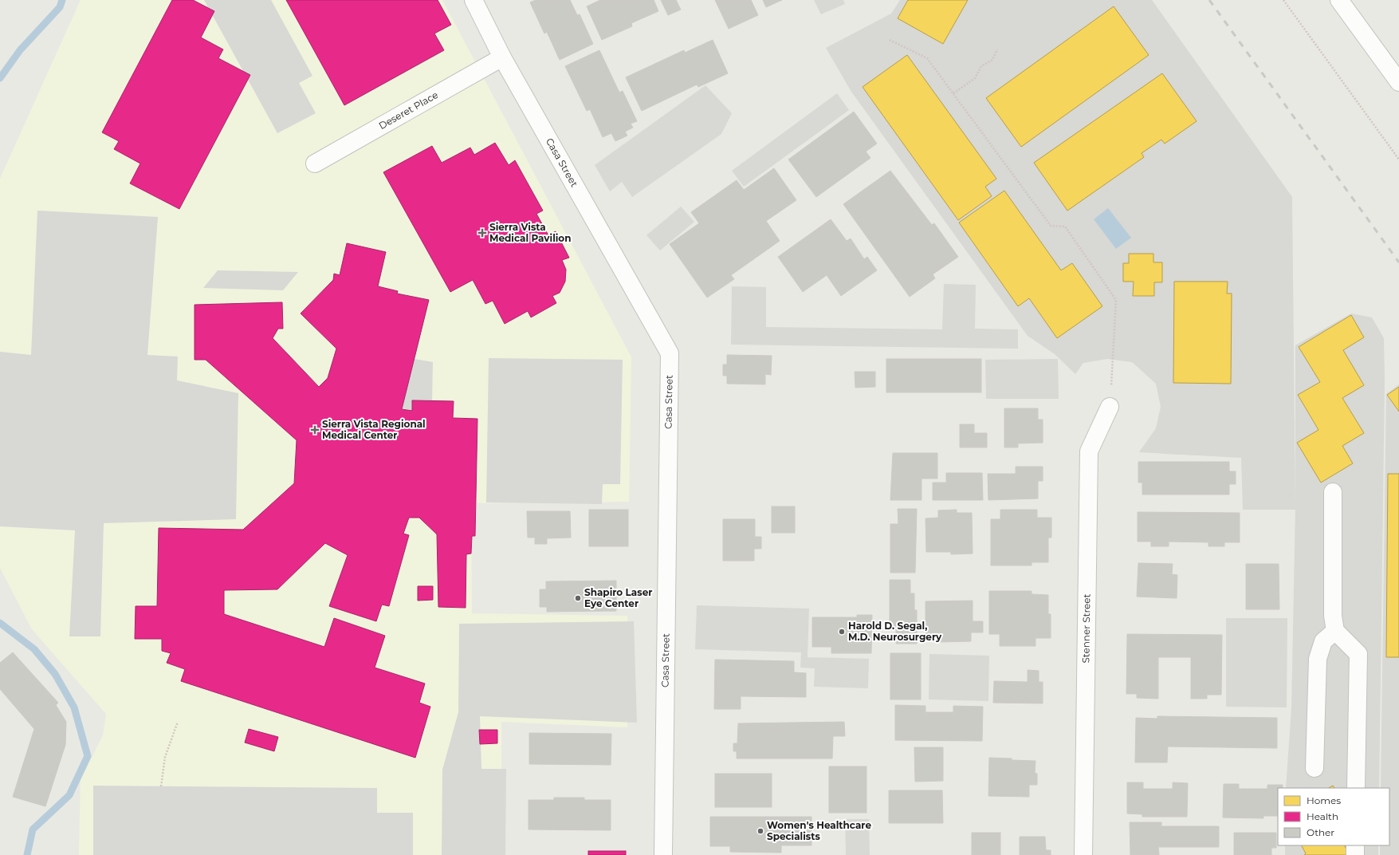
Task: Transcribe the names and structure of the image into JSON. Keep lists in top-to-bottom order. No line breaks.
{"streets":{"street":["Deseret Place","Casa Street","Stenner Street"]},"crossings":[["Deseret Place","Casa Street"]],"places":{"health":["Sierra Vista Medical Pavilion","Sierra Vista Regional Medical Center"],"other":["Shapiro Laser Eye Center","Harold D. Segal, M.D. Neurosurgery","Women's Healthcare Specialists"]},"legend":["Homes","Health","Other"]}
